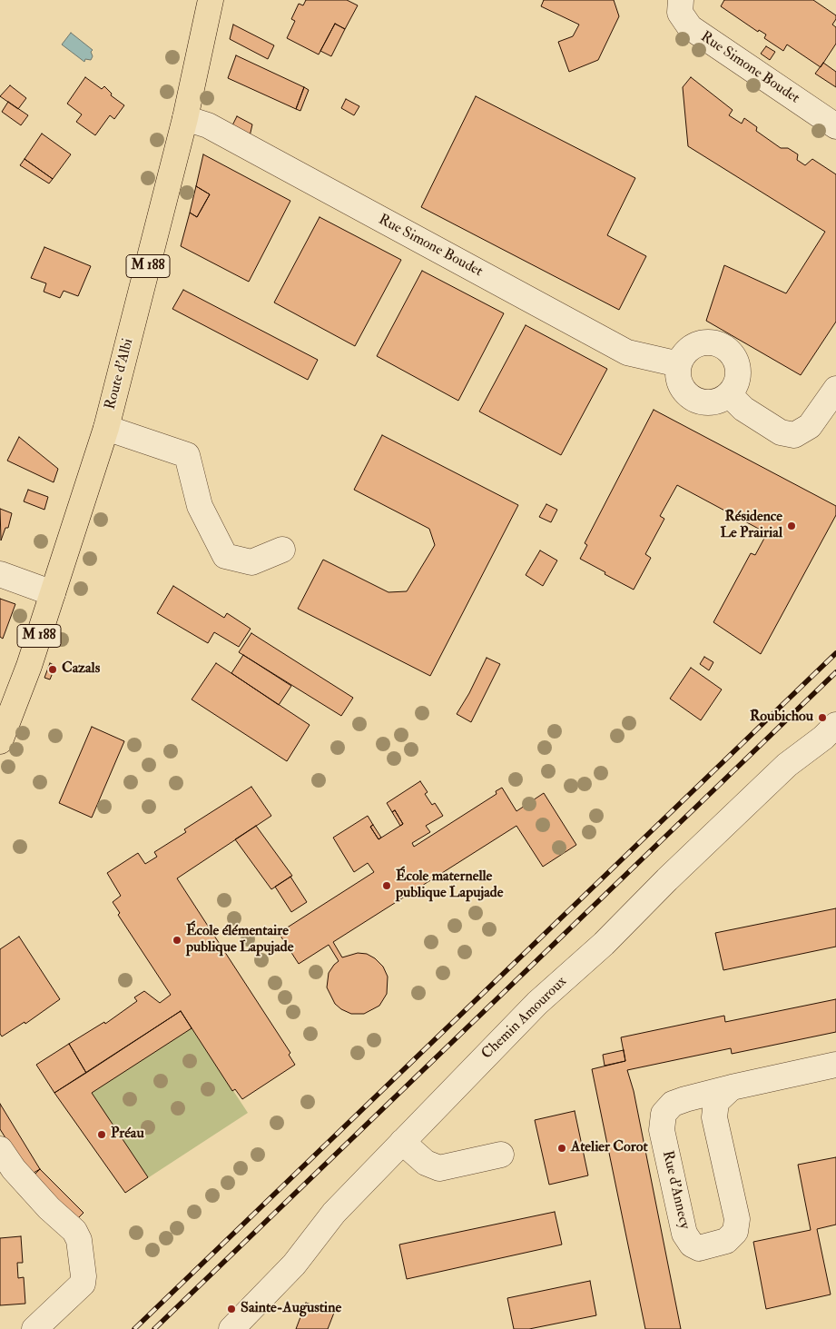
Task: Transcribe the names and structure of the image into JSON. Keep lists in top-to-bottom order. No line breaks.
{"streets":{"main road":["M 188","Route d'Albi"],"street":["Rue Simone Boudet","Chemin Amouroux","Rue d'Annecy"]},"crossings":[["Rue Simone Boudet","Route d'Albi"]],"places":["Résidence Le Prairial","Cazals","Roubichou","École maternelle publique Lapujade","École élémentaire publique Lapujade","Préau","Atelier Corot","Sainte-Augustine"]}
